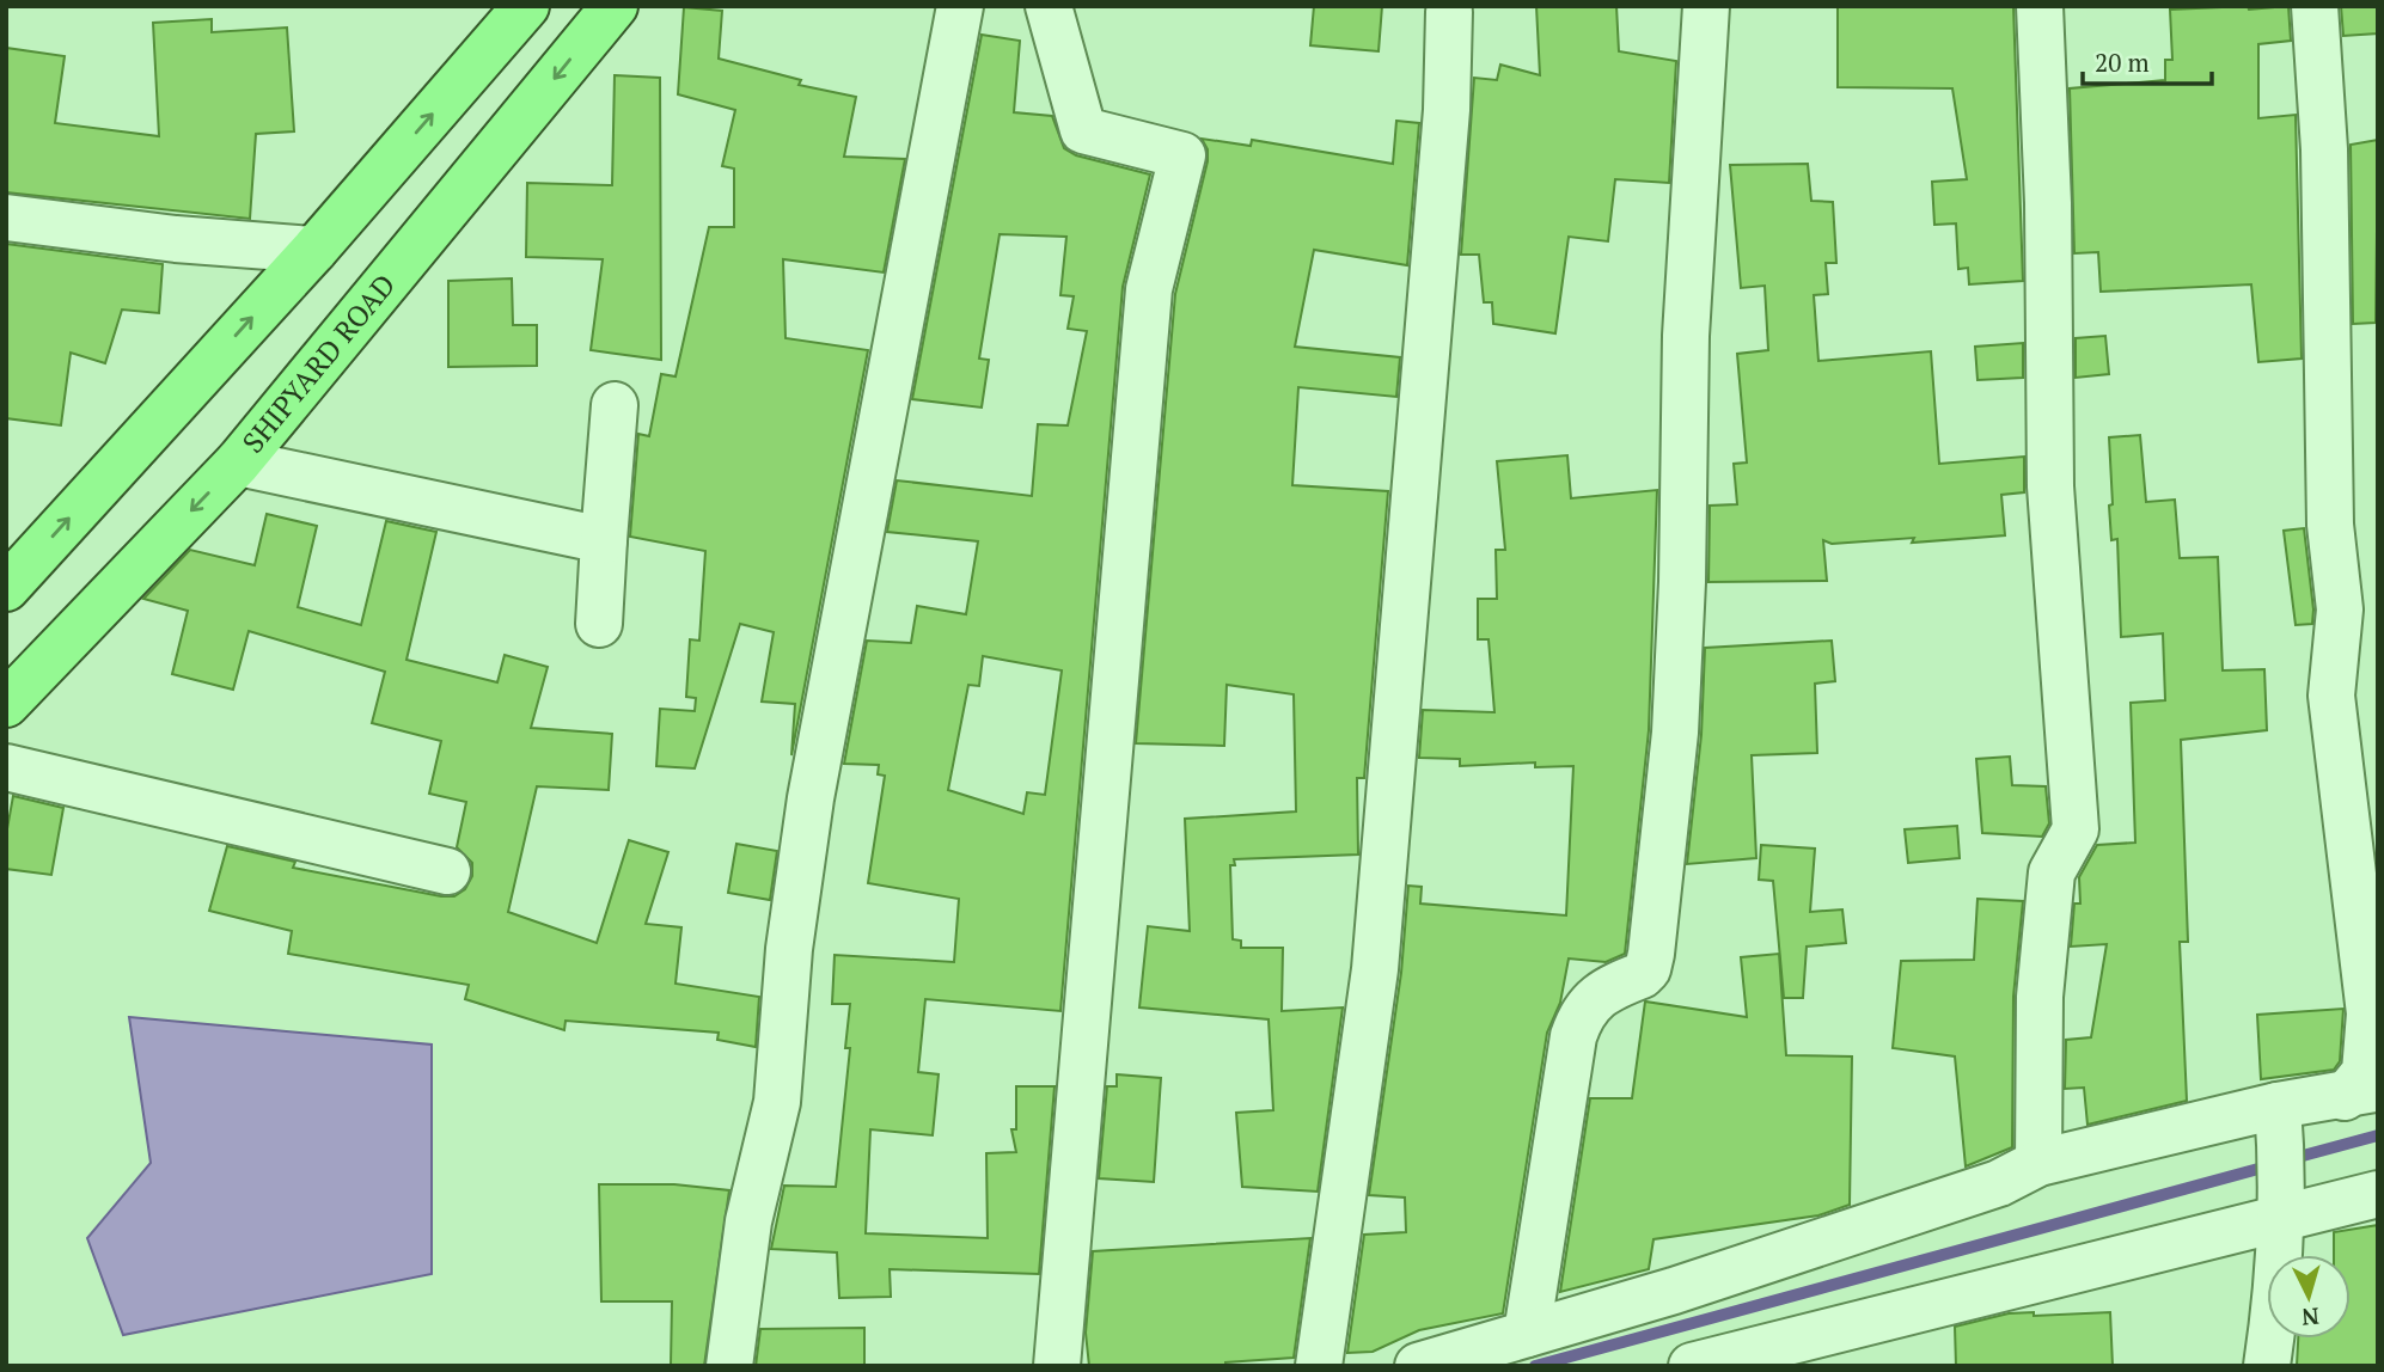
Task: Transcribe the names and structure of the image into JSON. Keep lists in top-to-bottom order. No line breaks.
{"streets":{"main road":["SHIPYARD ROAD"]},"scale_bar":"20 m","north":"bottom"}
